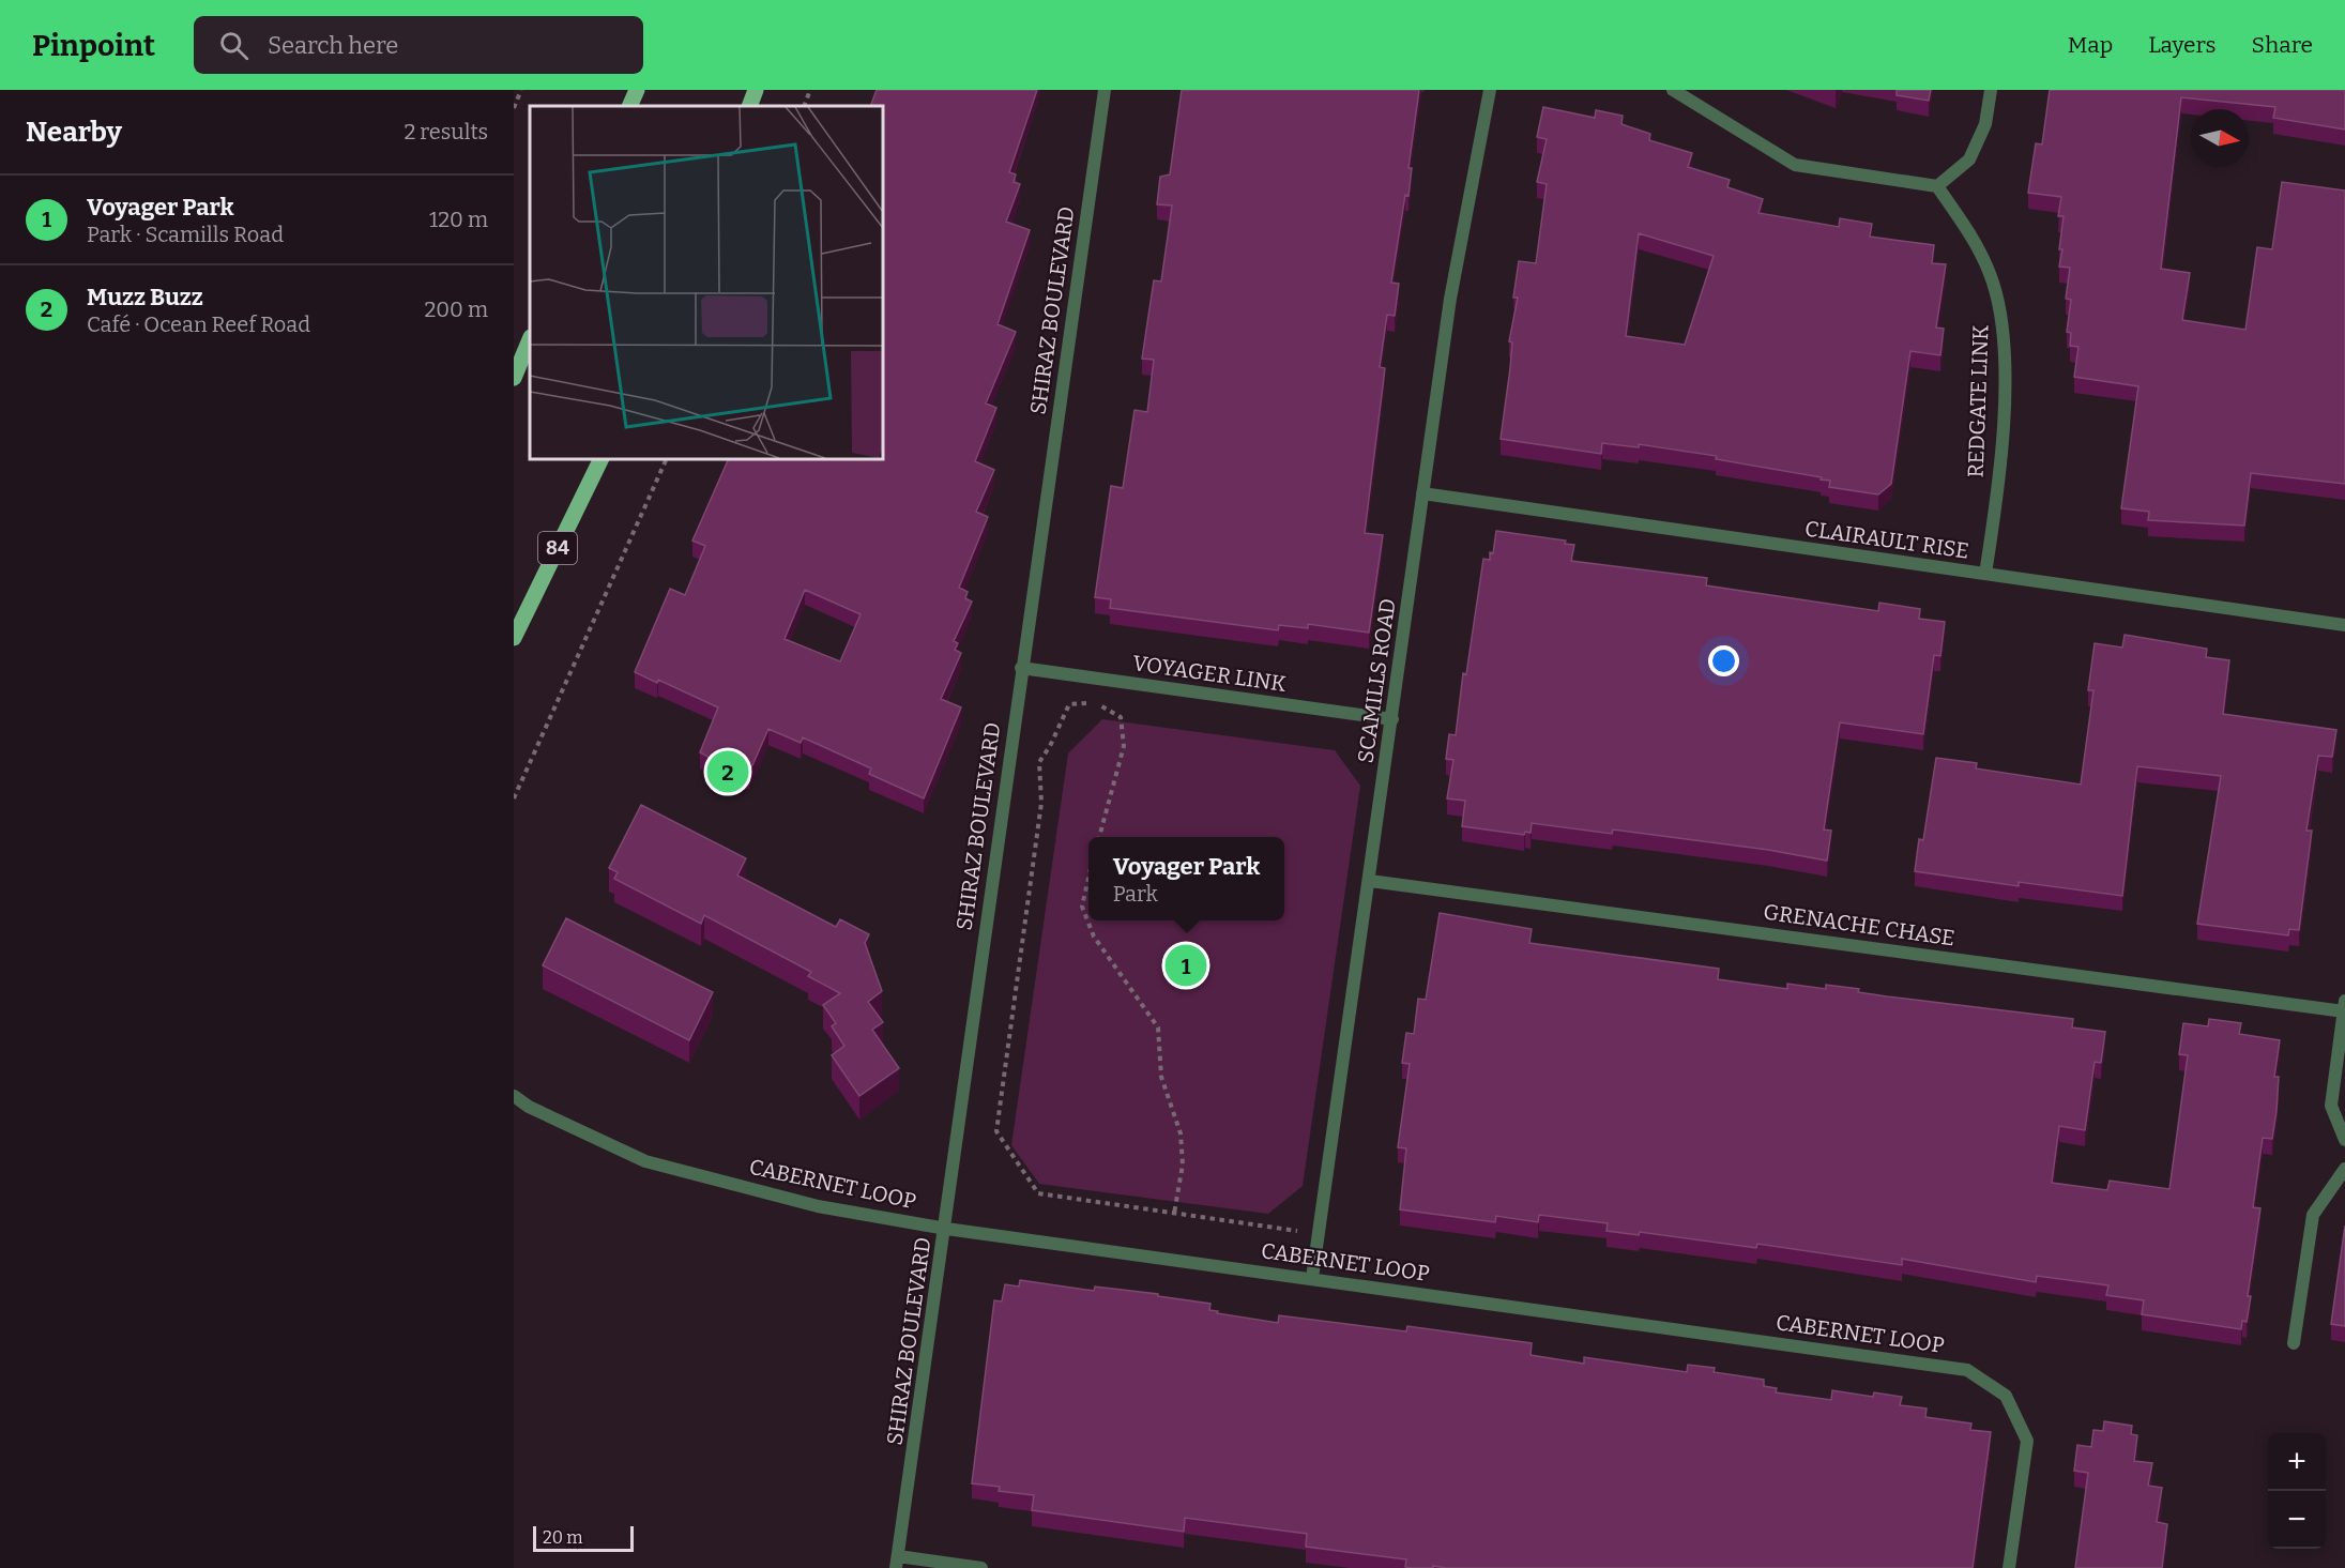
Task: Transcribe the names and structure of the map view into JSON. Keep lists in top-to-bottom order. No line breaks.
{"streets":{"main road":["84"],"street":["SHIRAZ BOULEVARD","REDGATE LINK","CLAIRAULT RISE","VOYAGER LINK","SCAMILLS ROAD","GRENACHE CHASE","CABERNET LOOP"]},"crossings":[["SHIRAZ BOULEVARD","VOYAGER LINK"],["SHIRAZ BOULEVARD","CABERNET LOOP"],["REDGATE LINK","CLAIRAULT RISE"],["CLAIRAULT RISE","SCAMILLS ROAD"],["VOYAGER LINK","SCAMILLS ROAD"],["SCAMILLS ROAD","GRENACHE CHASE"],["SCAMILLS ROAD","CABERNET LOOP"]],"scale_bar":"20 m","north":"right","page":{"header":"Pinpoint","search":"Search here","nav":["Map","Layers","Share"],"heading":["Nearby","2 results"],"list":[{"mark":"1","name":"Voyager Park","note":"Park · Scamills Road","value":"120 m"},{"mark":"2","name":"Muzz Buzz","note":"Café · Ocean Reef Road","value":"200 m"}],"pins":["2","1"],"popup":["Voyager Park","Park"],"map_buttons":["+","−"],"scale":"20 m"}}
